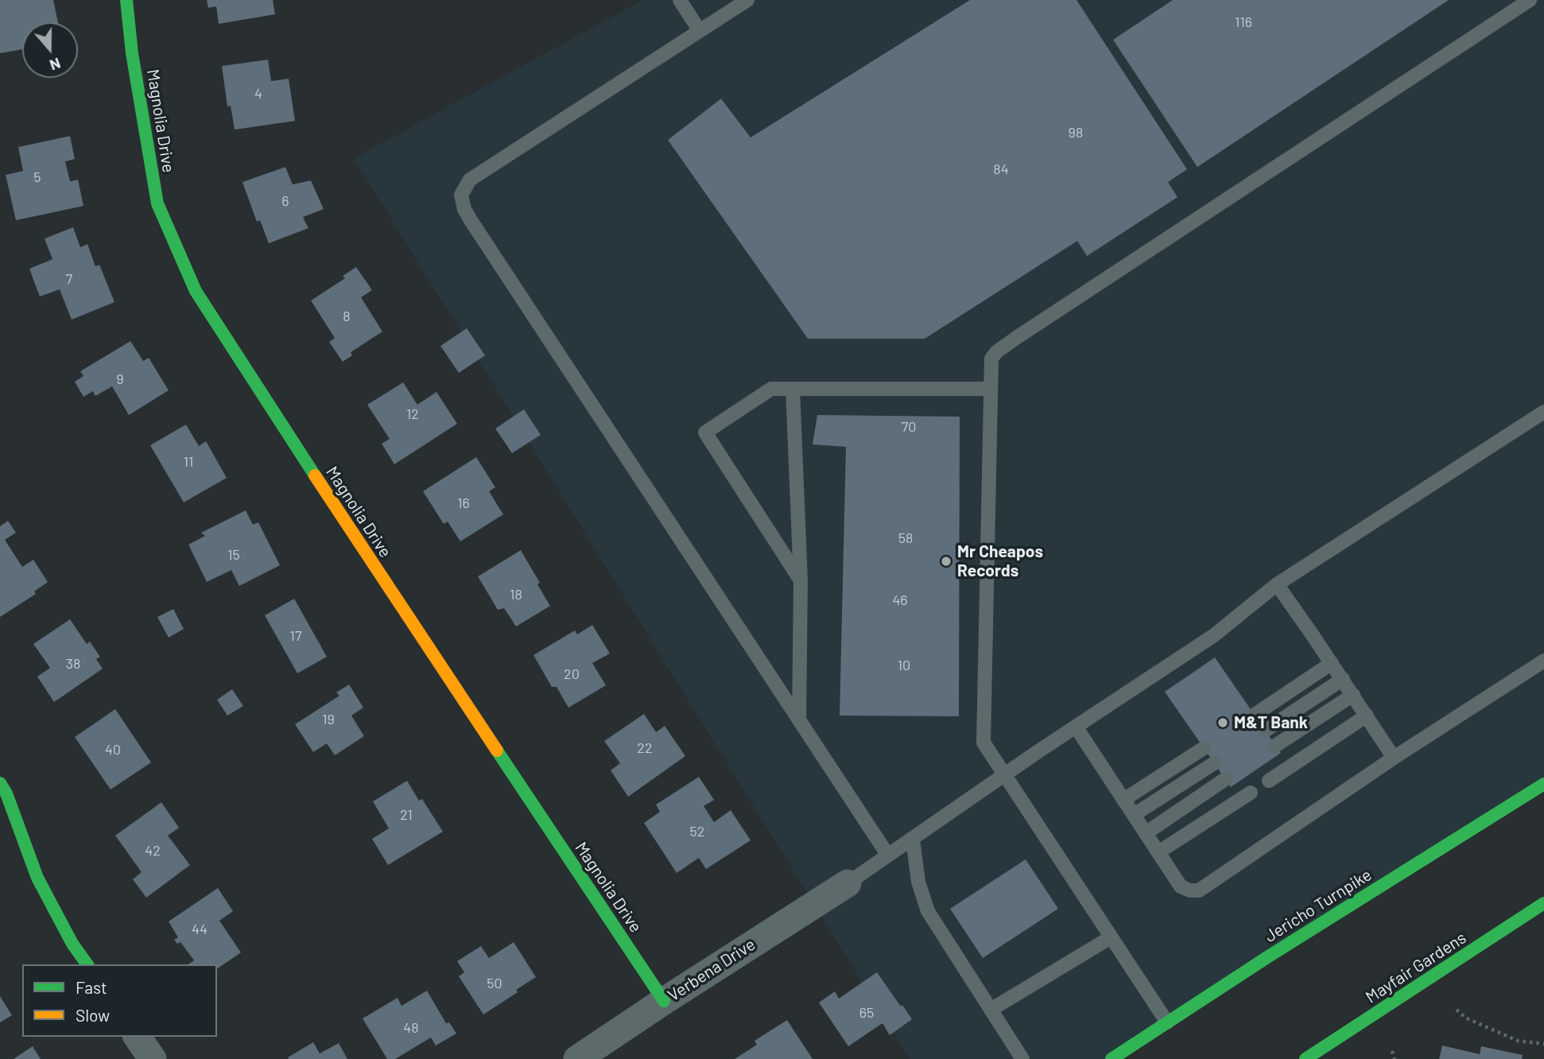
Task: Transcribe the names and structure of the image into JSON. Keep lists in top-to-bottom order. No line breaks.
{"streets":{"street":["Magnolia Drive","Jericho Turnpike","Mayfair Gardens","Verbena Drive"]},"crossings":[["Magnolia Drive","Verbena Drive"]],"places":["Mr Cheapos Records","M&T Bank"],"house_numbers":["116","4","98","84","5","6","7","8","9","12","70","11","16","58","15","18","46","17","38","10","20","19","22","40","21","52","42","44","50","65","48"],"legend":["Fast","Slow"],"north":"bottom"}
